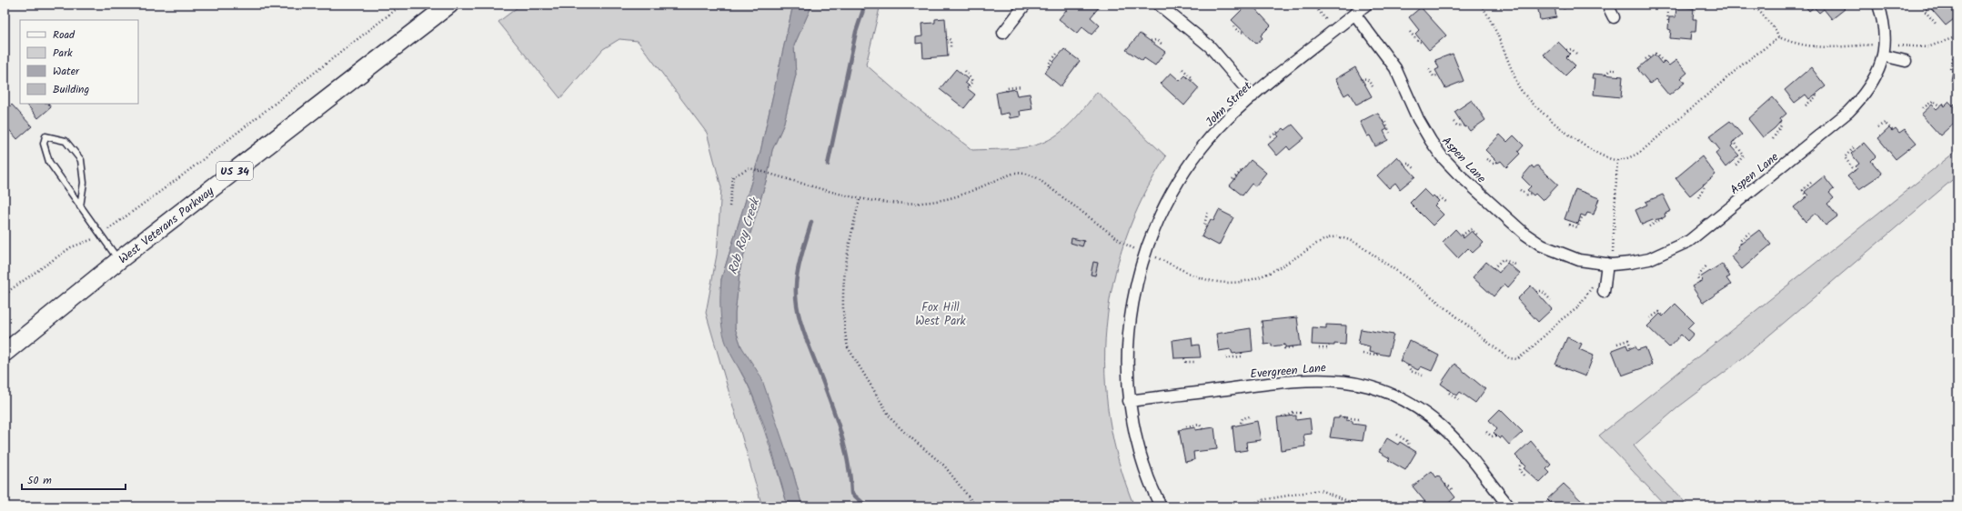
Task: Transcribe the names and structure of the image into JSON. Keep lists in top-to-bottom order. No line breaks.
{"streets":{"main road":["US 34","West Veterans Parkway"],"street":["John Street","Aspen Lane","Evergreen Lane"]},"crossings":[["John Street","Aspen Lane"],["John Street","Evergreen Lane"]],"water":["Rob Roy Creek"],"parks":["Fox Hill West Park"],"legend":["Road","Park","Water","Building"],"scale_bar":"50 m"}
